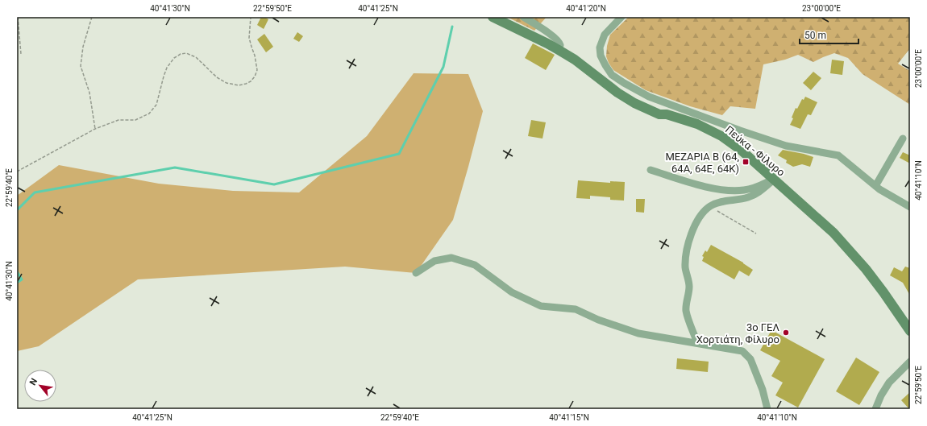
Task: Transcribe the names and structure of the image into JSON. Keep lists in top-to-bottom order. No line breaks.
{"streets":{"main road":["Πεύκα - Φίλυρο"]},"places":{"transit":["ΜΕΖΑΡΙΑ B (64, 64Α, 64Ε, 64Κ)"],"other":["3ο ΓΕΛ Χορτιάτη, Φίλυρο"]},"scale_bar":"50 m","north":"top left","coordinates":["40°41'30\"N","22°59'50\"E","40°41'25\"N","40°41'20\"N","23°00'00\"E","40°41'10\"N","22°59'40\"E","40°41'15\"N"]}
